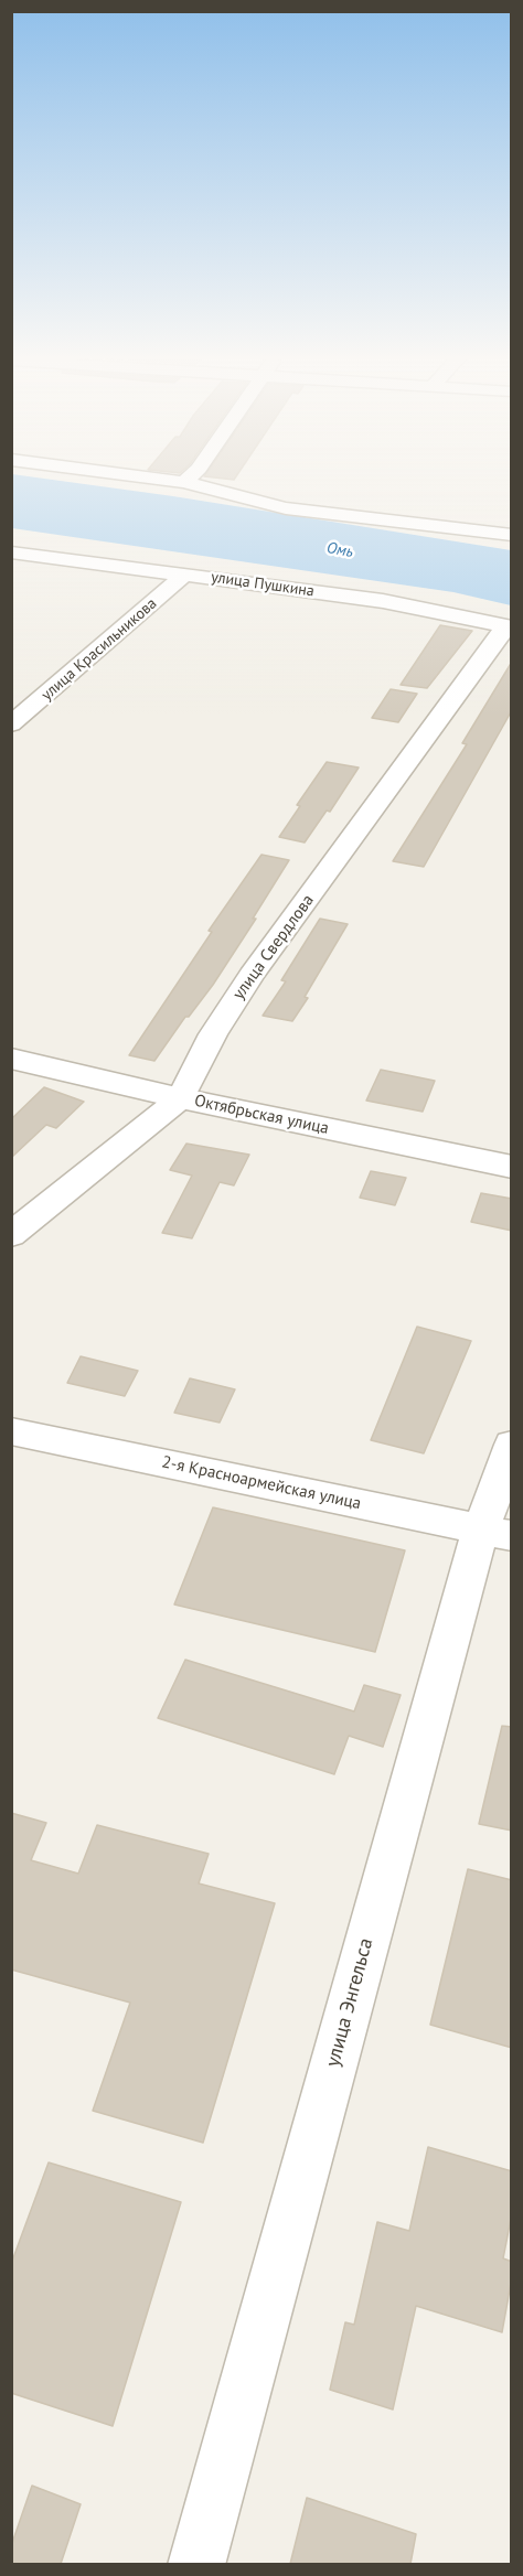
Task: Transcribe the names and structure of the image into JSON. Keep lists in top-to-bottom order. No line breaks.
{"streets":{"street":["улица Пушкина","улица Красильникова","улица Свердлова","Октябрьская улица","2-я Красноармейская улица","улица Энгельса"]},"crossings":[["улица Пушкина","улица Красильникова"],["улица Пушкина","улица Свердлова"],["улица Свердлова","Октябрьская улица"],["2-я Красноармейская улица","улица Энгельса"]],"water":["Омь"]}
